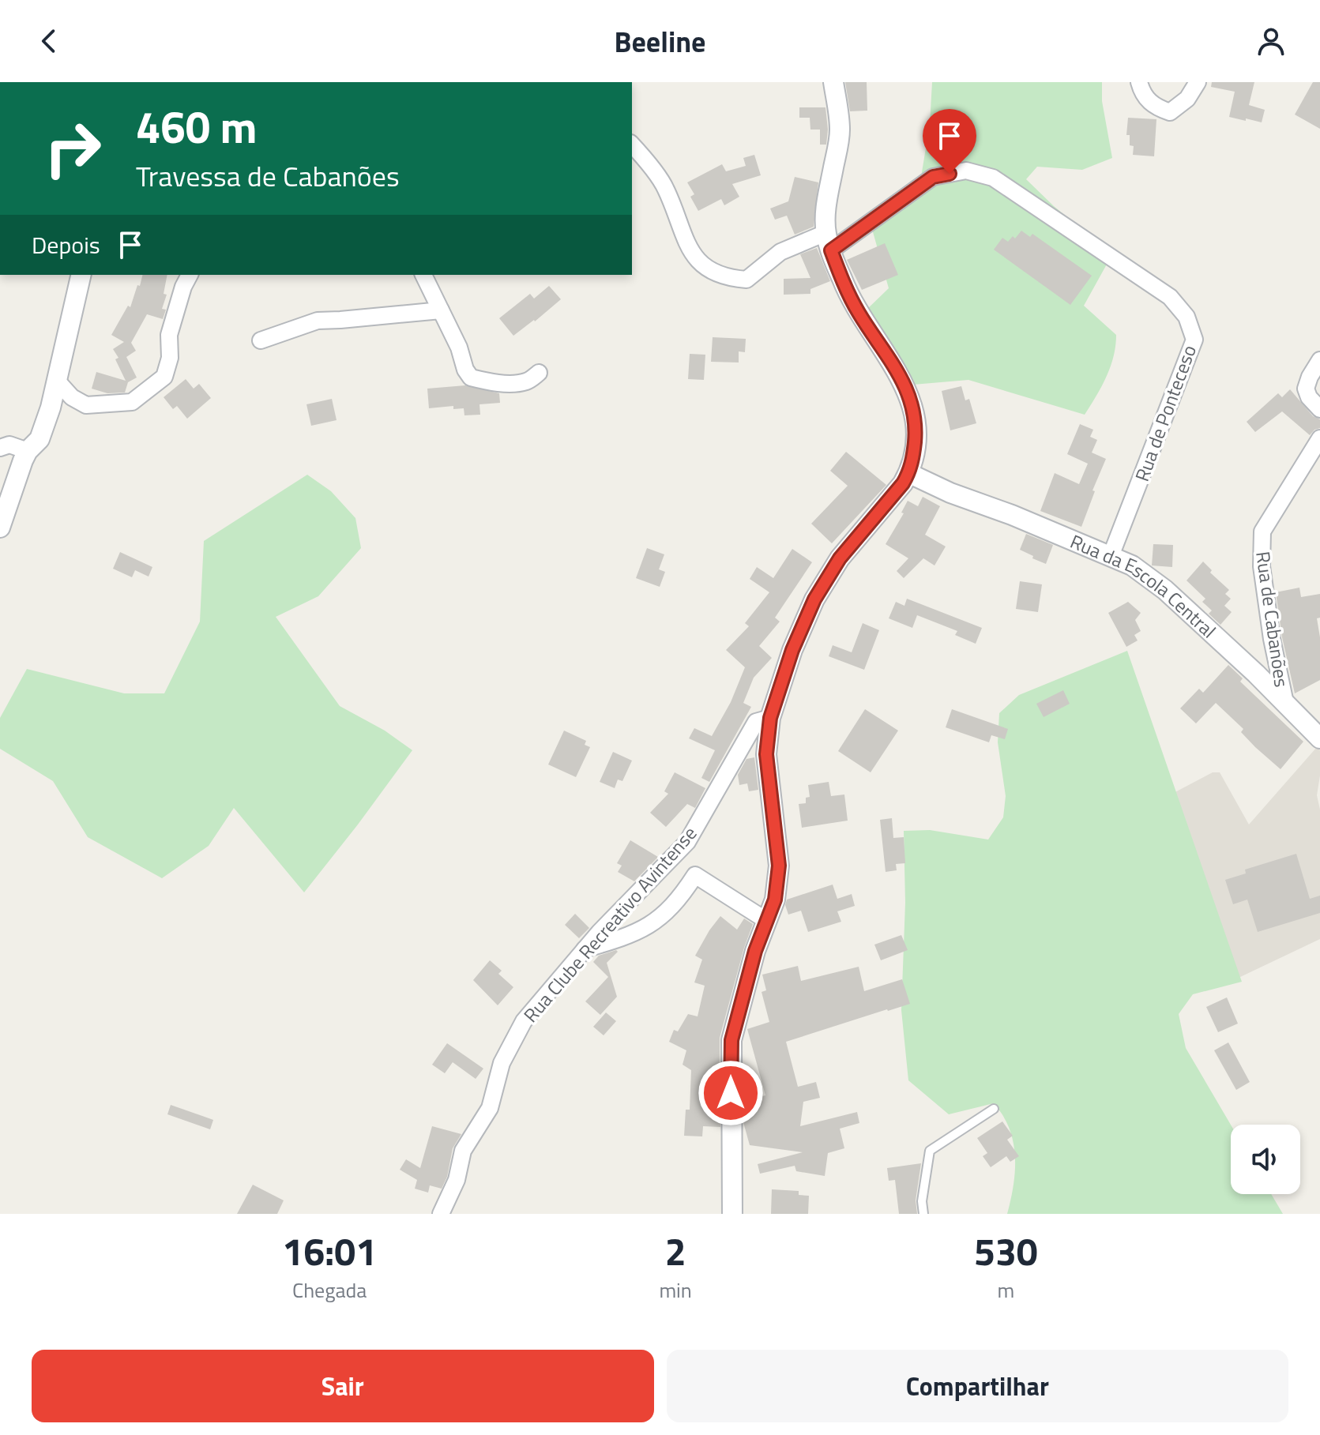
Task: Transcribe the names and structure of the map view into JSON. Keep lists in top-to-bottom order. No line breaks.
{"streets":{"street":["Rua de Ponteceso","Rua da Escola Central","Rua de Cabanões","Rua Clube Recreativo Avintense"]},"crossings":[["Rua de Ponteceso","Rua da Escola Central"],["Rua da Escola Central","Rua de Cabanões"]],"page":{"header":"Beeline","turn":["460 m","Travessa de Cabanões"],"then":"Depois","eta":["16:01","Chegada","2","min","530","m"],"buttons":["Sair","Compartilhar"]}}
